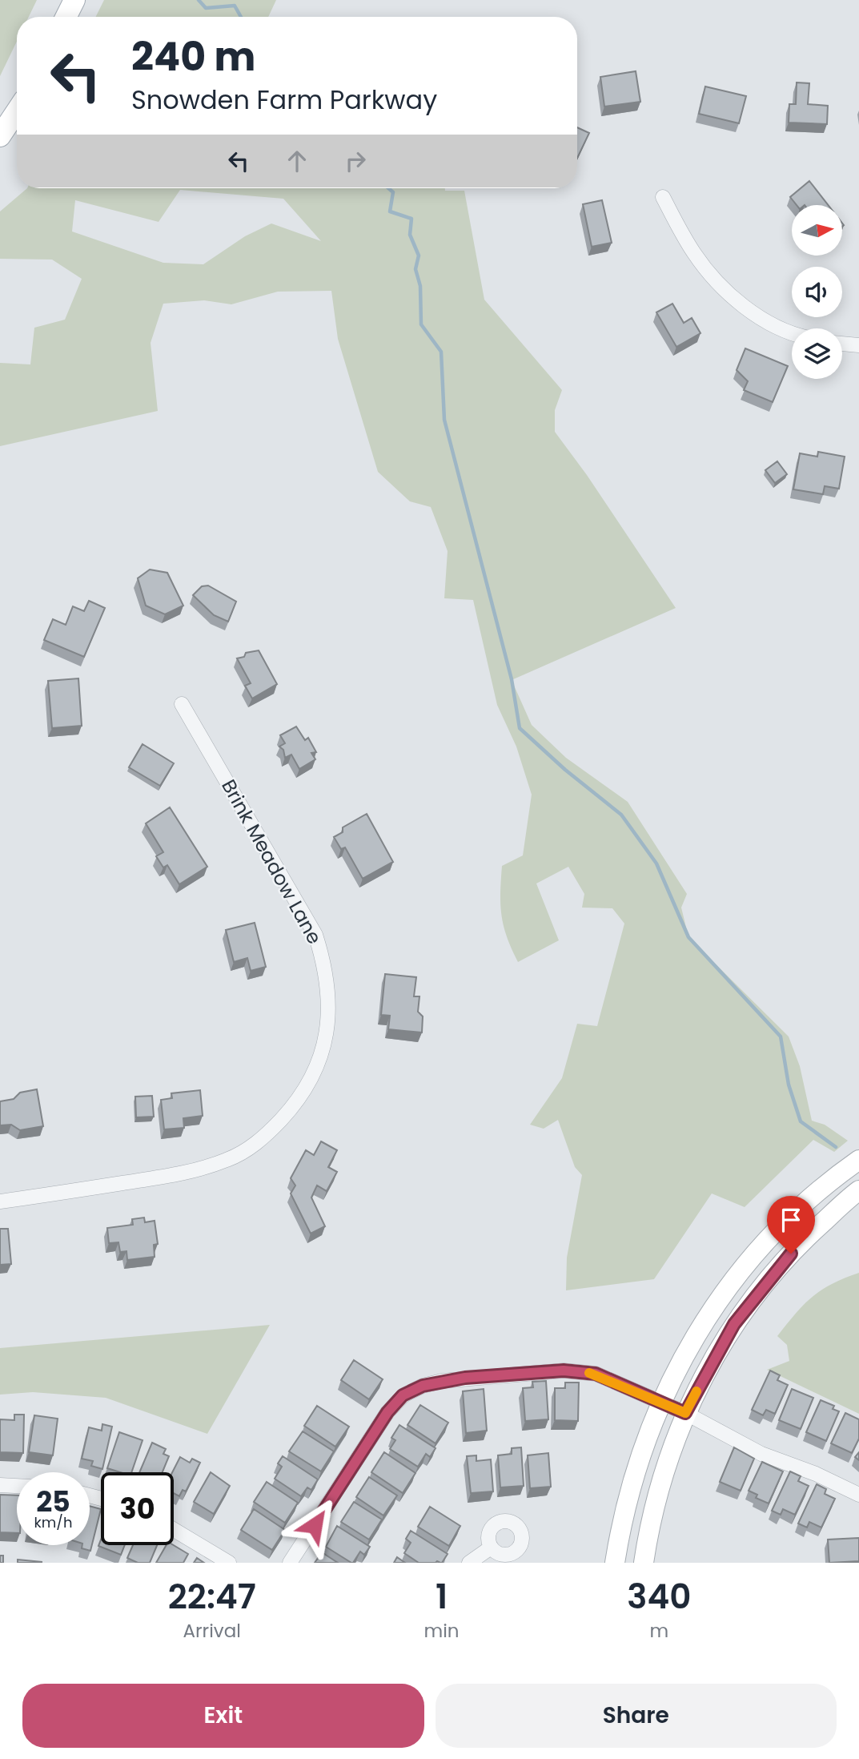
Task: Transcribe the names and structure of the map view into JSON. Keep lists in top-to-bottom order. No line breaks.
{"streets":{"street":["Brink Meadow Lane"]},"north":"right","page":{"turn":["240 m","Snowden Farm Parkway"],"speed":"25 km/h","limit":"30","eta":["22:47","Arrival","1","min","340","m"],"buttons":["Exit","Share"]}}
